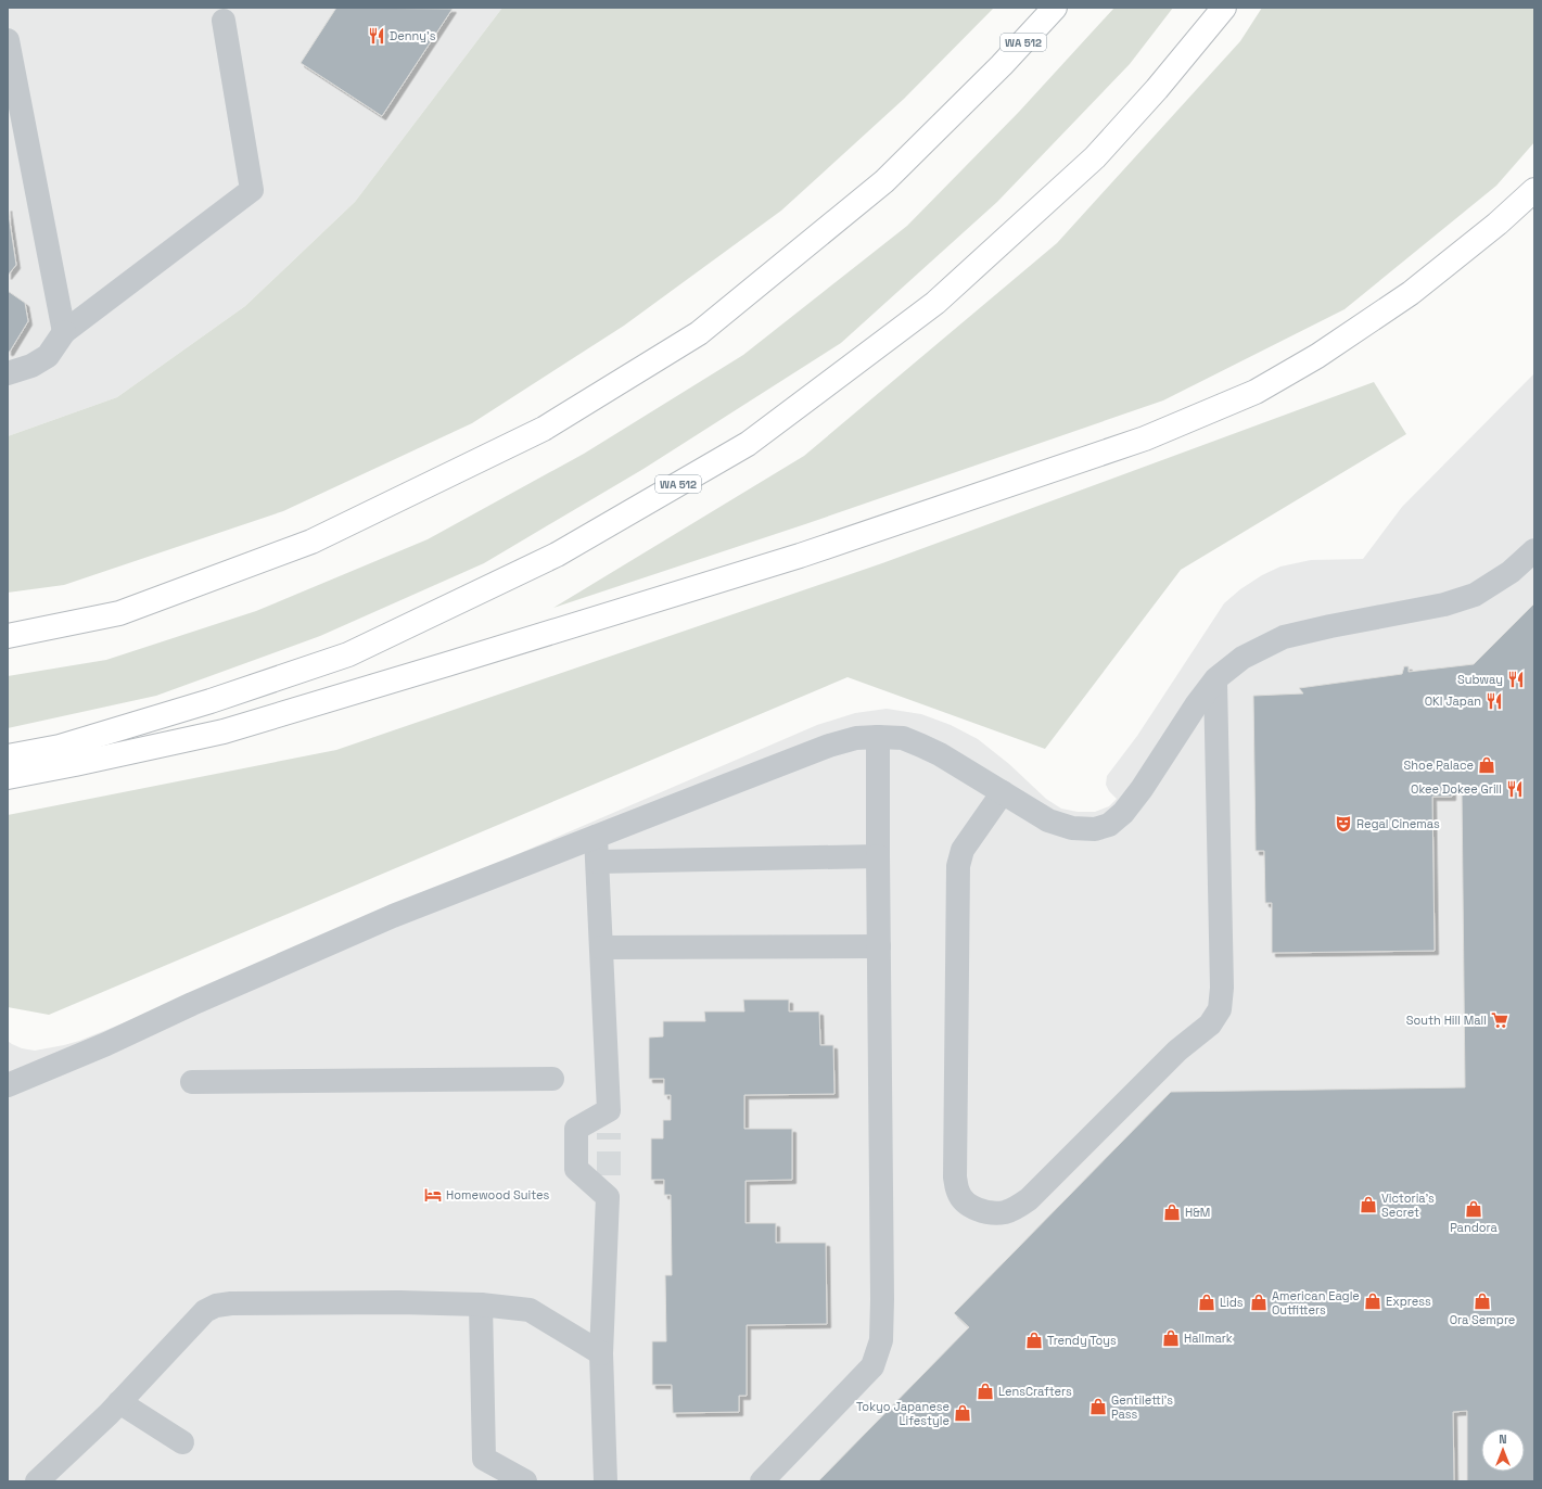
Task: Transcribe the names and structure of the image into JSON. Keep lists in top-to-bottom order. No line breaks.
{"streets":{"highway":["WA 512"]},"places":{"restaurant":["Denny's","Subway","OKI Japan","Okee Dokee Grill"],"shop":["Shoe Palace","Victoria's Secret","Pandora","H&M","Express","Ora Sempre","Lids","American Eagle Outfitters","Hallmark","Trendy Toys","LensCrafters","Gentiletti's Pass","Tokyo Japanese Lifestyle"],"theatre":["Regal Cinemas"],"supermarket":["South Hill Mall"],"hotel":["Homewood Suites"]},"north":"top"}
